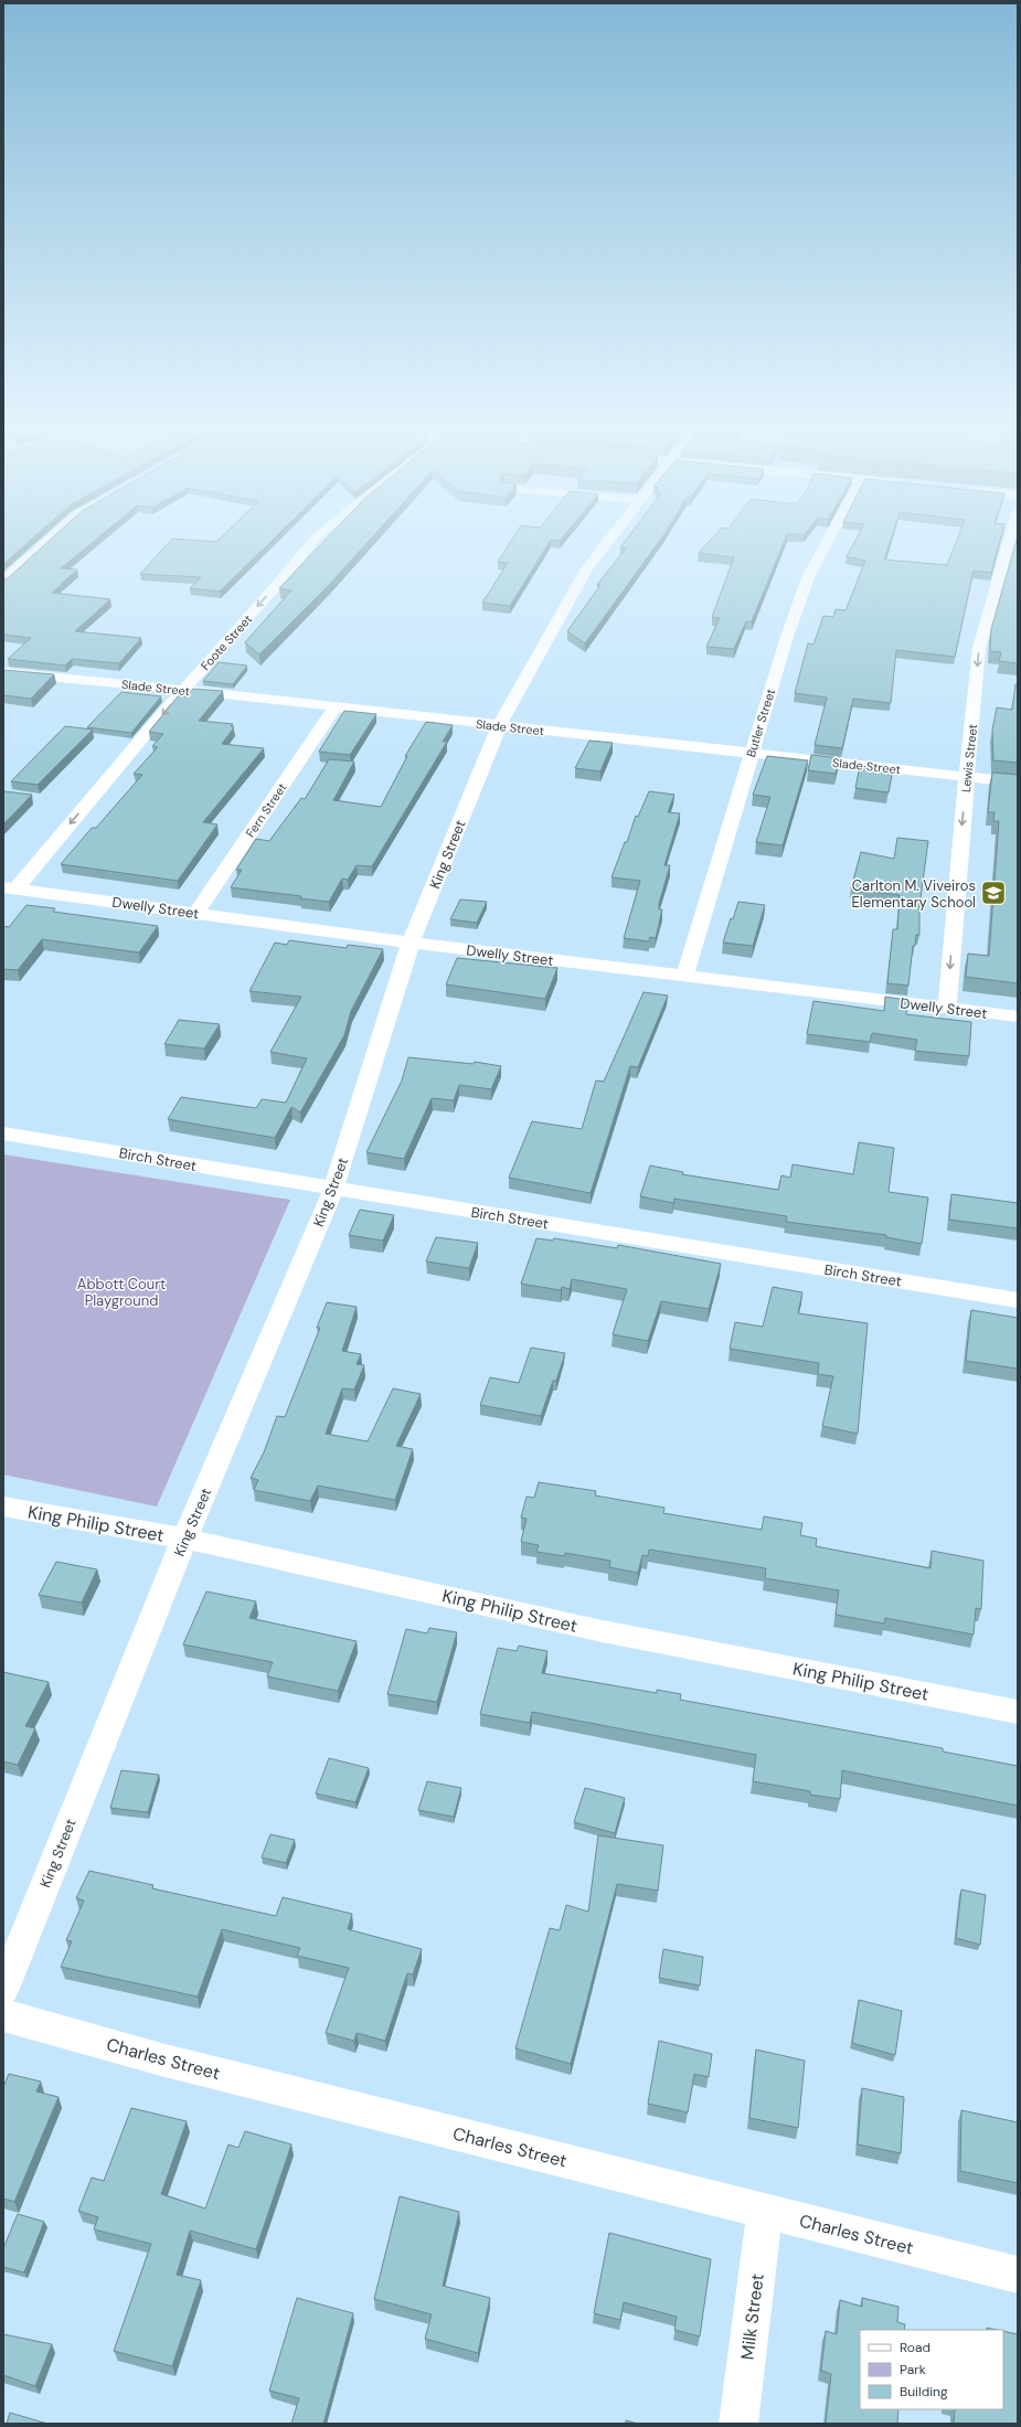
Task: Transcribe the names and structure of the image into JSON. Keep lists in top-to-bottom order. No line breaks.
{"streets":{"street":["Foote Street","Slade Street","Butler Street","Lewis Street","Fern Street","King Street","Dwelly Street","Birch Street","King Philip Street","Charles Street","Milk Street"]},"crossings":[["Foote Street","Slade Street"],["Foote Street","Dwelly Street"],["Slade Street","Butler Street"],["Slade Street","Lewis Street"],["Slade Street","Fern Street"],["Slade Street","King Street"],["Butler Street","Dwelly Street"],["Lewis Street","Dwelly Street"],["Fern Street","Dwelly Street"],["King Street","Dwelly Street"],["King Street","Birch Street"],["King Street","King Philip Street"],["Charles Street","Milk Street"]],"one_way":["Foote Street","Lewis Street"],"parks":["Abbott Court Playground"],"places":{"school or university":["Carlton M. Viveiros Elementary School"]},"legend":["Road","Park","Building"]}
